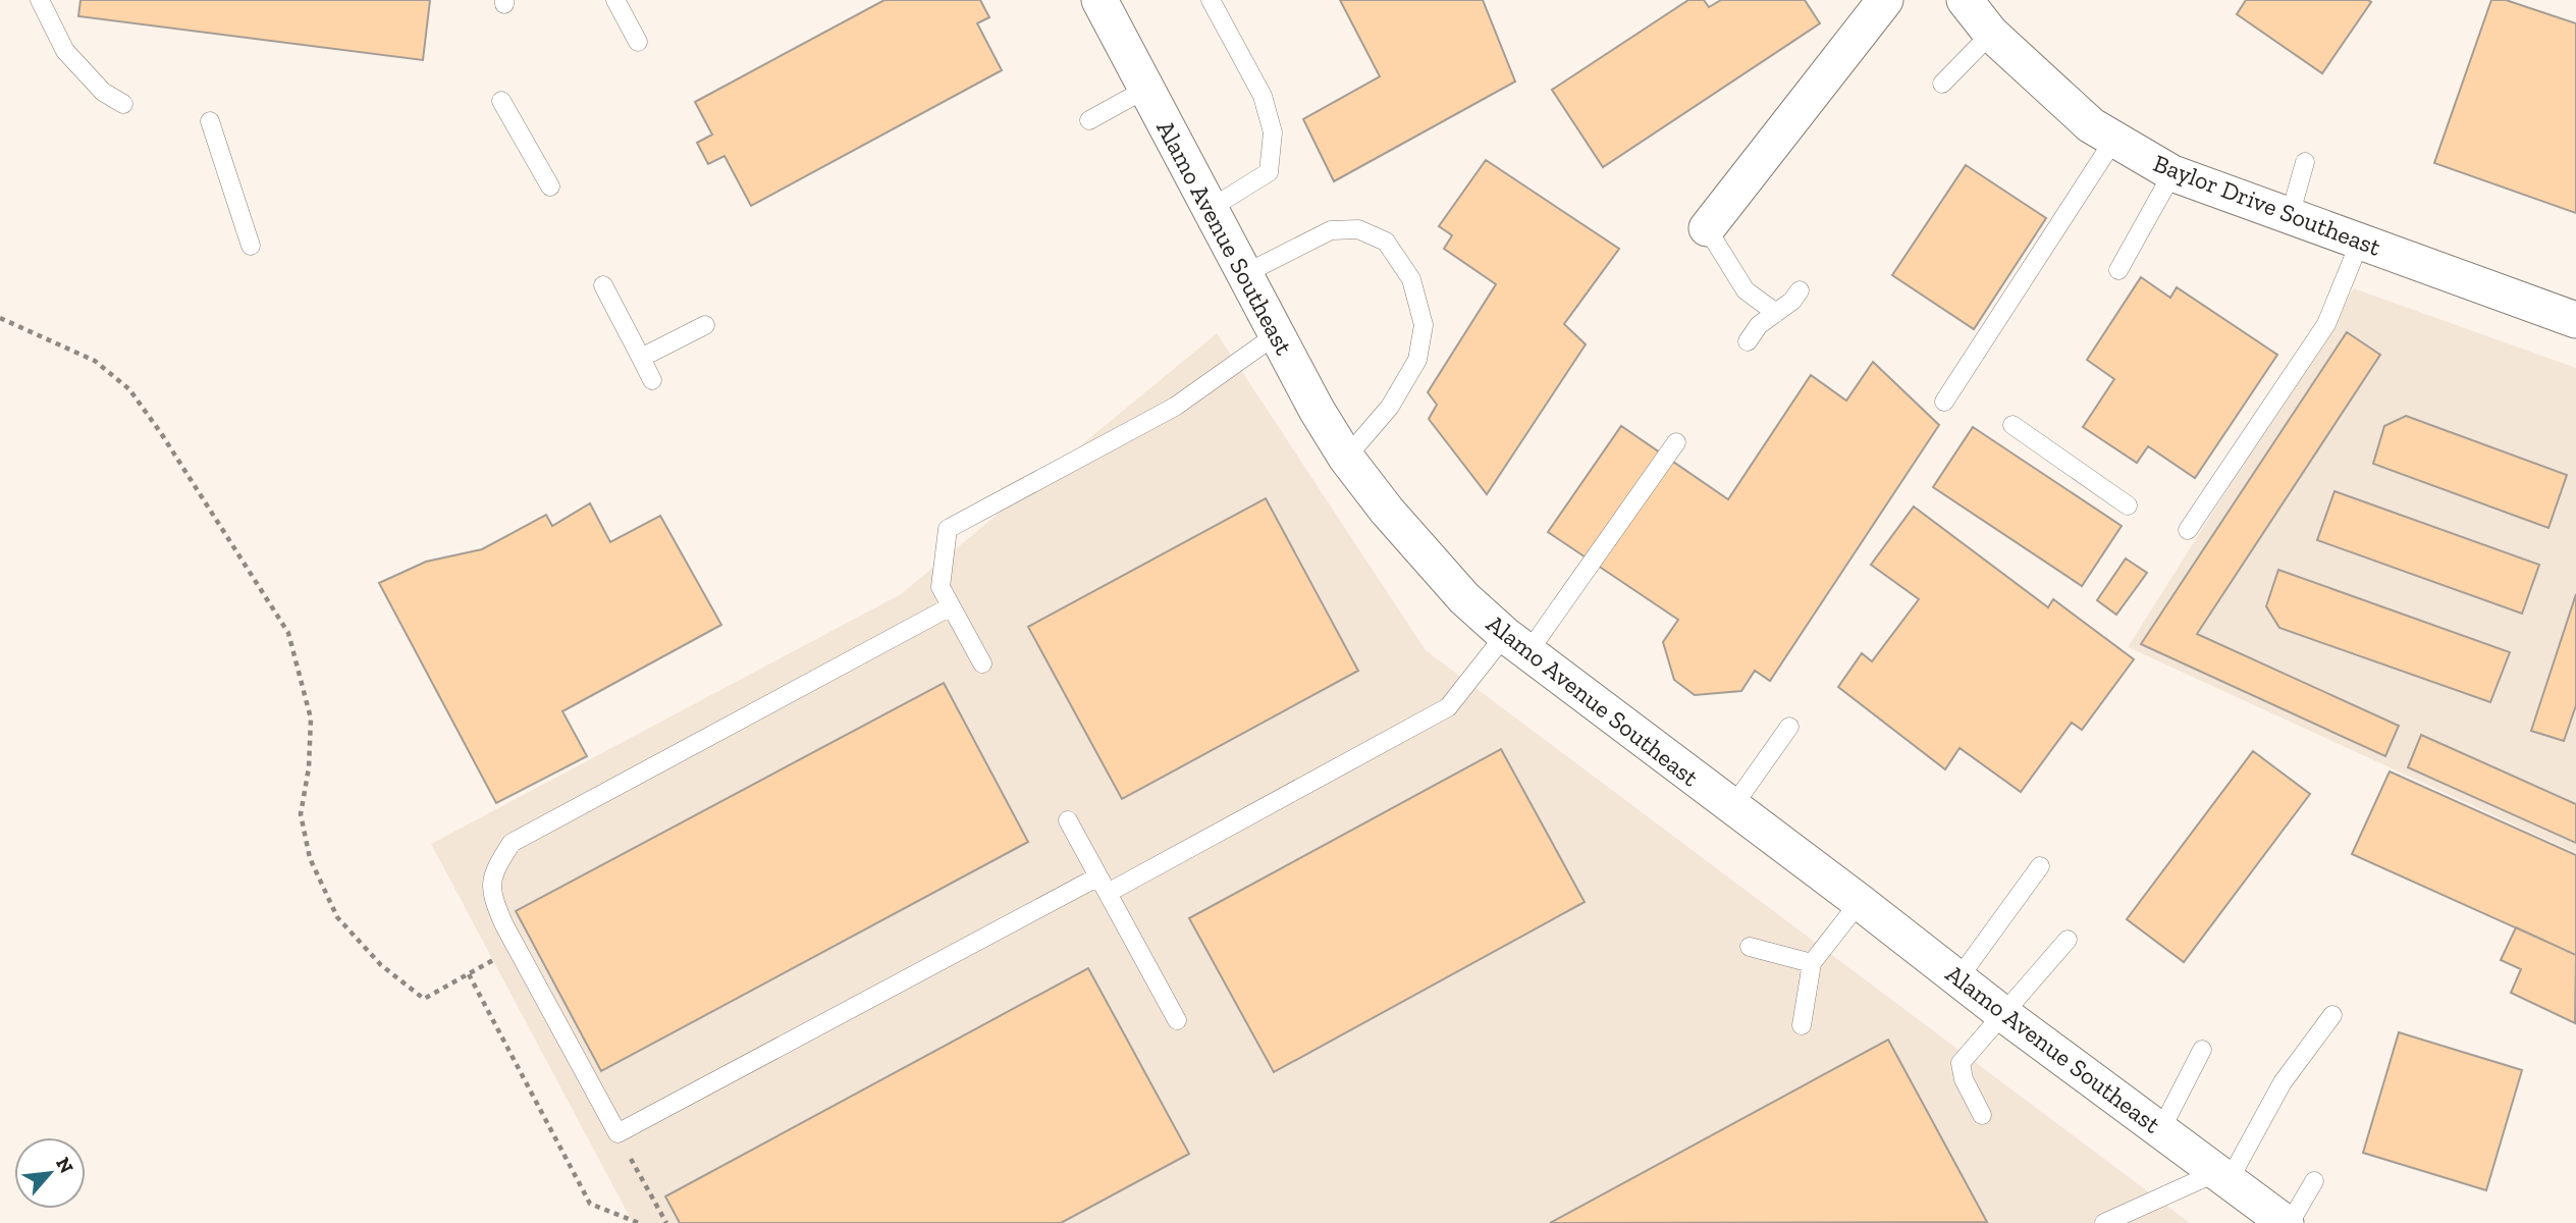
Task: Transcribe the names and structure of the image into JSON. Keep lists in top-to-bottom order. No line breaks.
{"streets":{"street":["Baylor Drive Southeast","Alamo Avenue Southeast"]},"north":"top right"}
